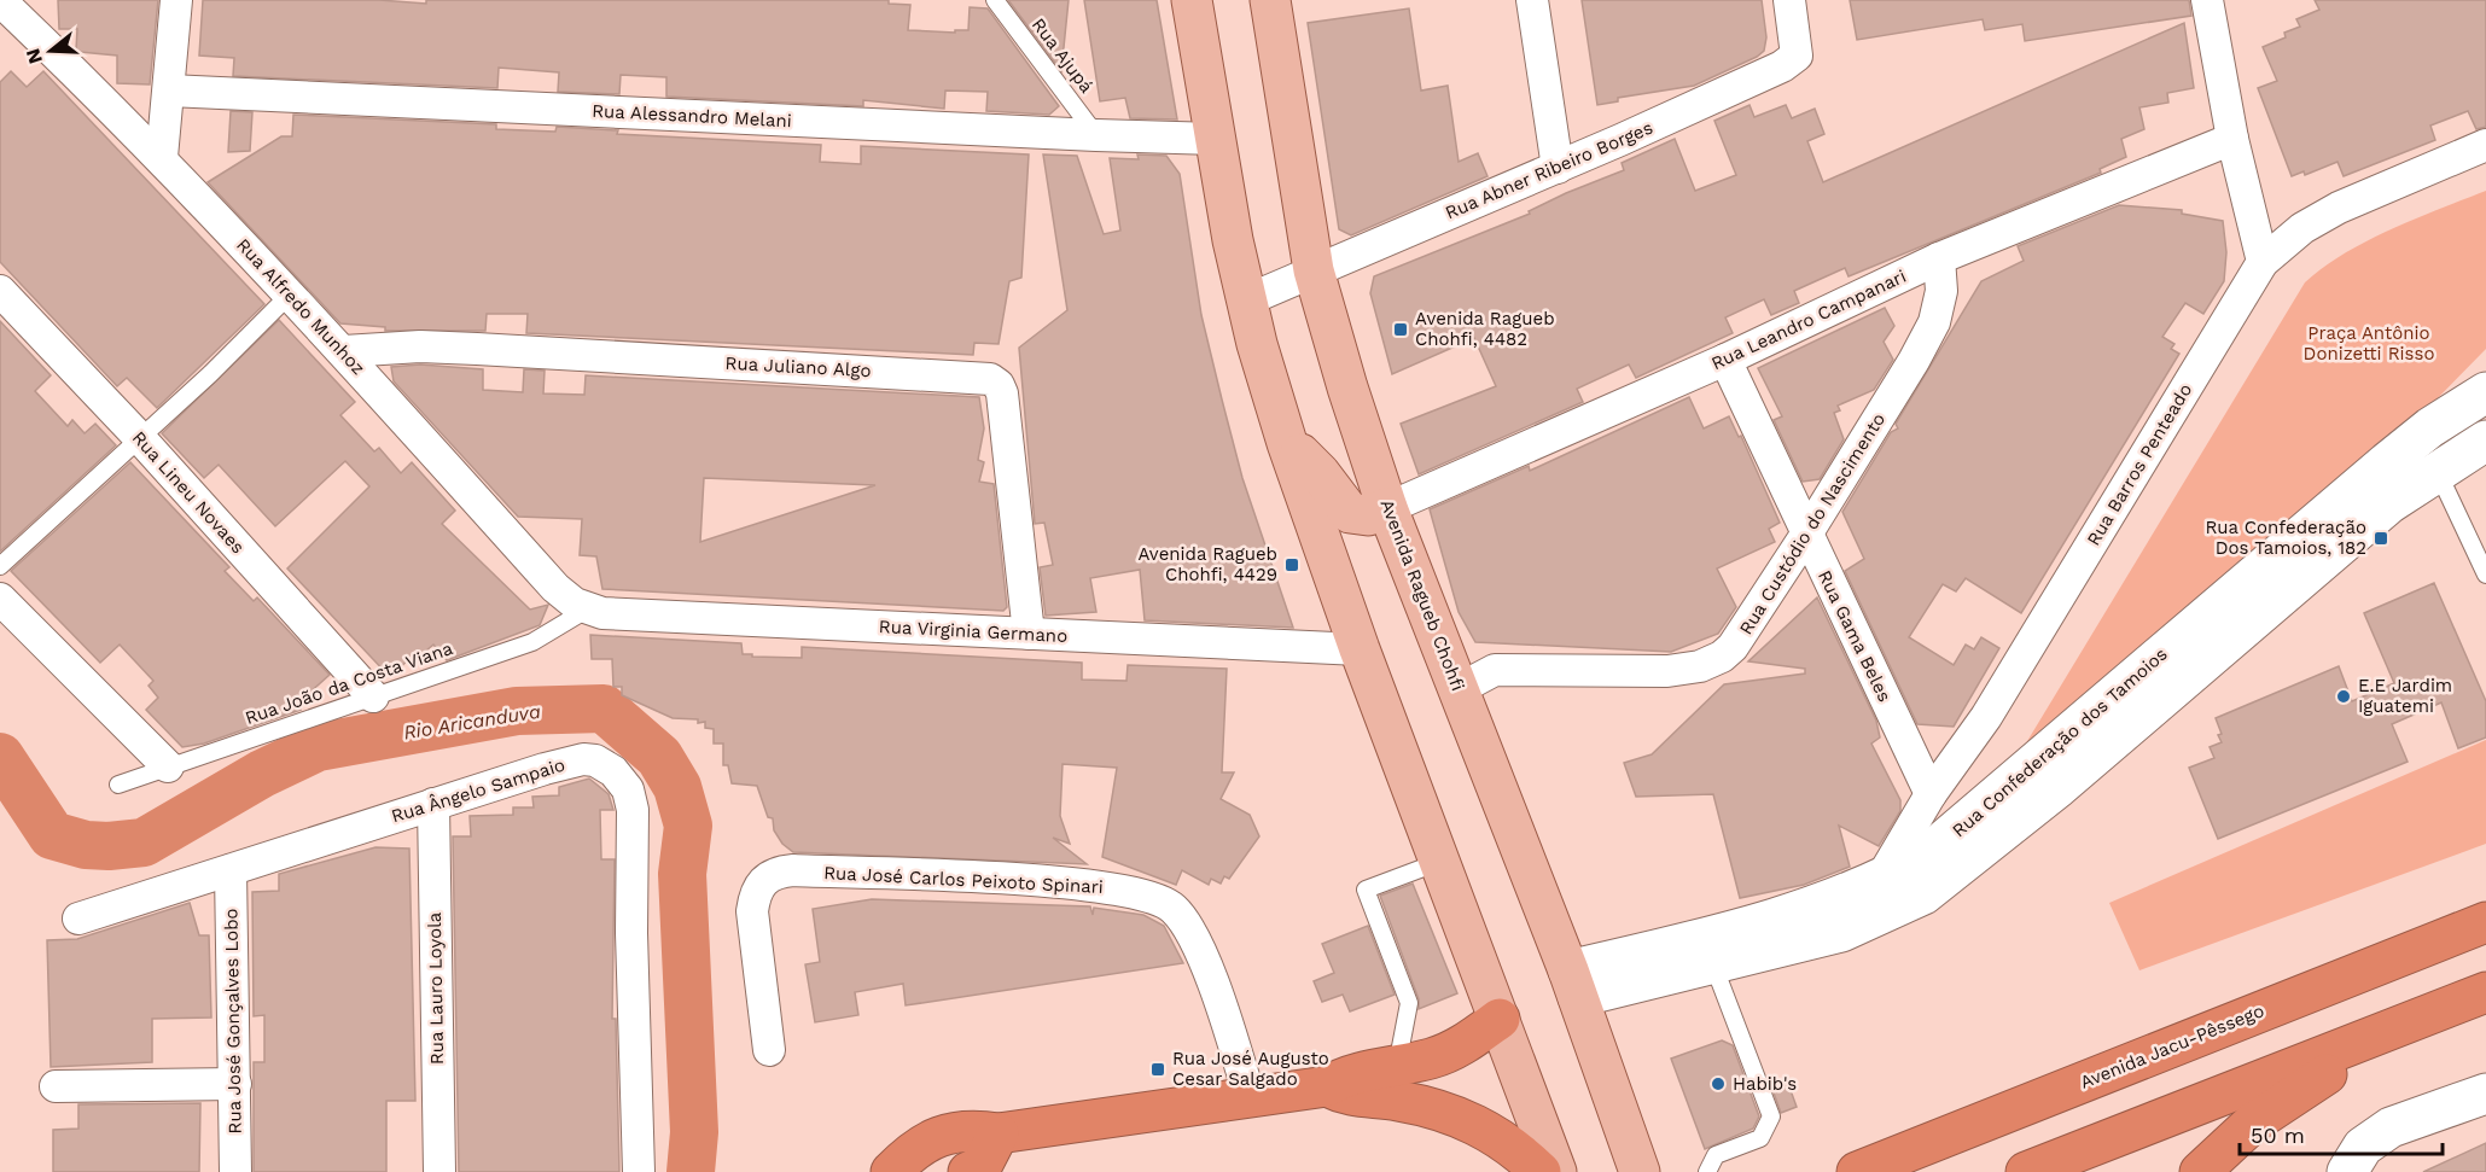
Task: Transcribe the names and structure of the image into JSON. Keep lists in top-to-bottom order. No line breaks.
{"streets":{"highway":["Avenida Jacu-Pêssego"],"main road":["Avenida Ragueb Chohfi","Rua Confederação dos Tamoios"],"street":["Rua Alessandro Melani","Rua Abner Ribeiro Borges","Rua Alfredo Munhoz","Rua Leandro Campanari","Rua Juliano Algo","Rua Barros Penteado","Rua Lineu Novaes","Rua Custódio do Nascimento","Rua Virginia Germano","Rua Gama Beles","Rua Ângelo Sampaio","Rua José Carlos Peixoto Spinari","Rua Lauro Loyola","Rua José Gonçalves Lobo"],"lane":["Rua Ajupá","Rua João da Costa Viana"]},"crossings":[["Rua Ajupá","Rua Alessandro Melani"],["Rua Abner Ribeiro Borges","Avenida Ragueb Chohfi"],["Rua Alfredo Munhoz","Rua Juliano Algo"],["Rua Alfredo Munhoz","Rua Virginia Germano"],["Rua Alfredo Munhoz","Rua João da Costa Viana"],["Rua Leandro Campanari","Rua Custódio do Nascimento"],["Rua Leandro Campanari","Avenida Ragueb Chohfi"],["Rua Leandro Campanari","Rua Gama Beles"],["Rua Juliano Algo","Rua Virginia Germano"],["Rua Barros Penteado","Rua Gama Beles"],["Rua Barros Penteado","Rua Confederação dos Tamoios"],["Rua Lineu Novaes","Rua João da Costa Viana"],["Rua Custódio do Nascimento","Avenida Ragueb Chohfi"],["Rua Custódio do Nascimento","Rua Gama Beles"],["Avenida Ragueb Chohfi","Rua Confederação dos Tamoios"],["Rua Virginia Germano","Rua João da Costa Viana"],["Rua Ângelo Sampaio","Rua Lauro Loyola"],["Rua Ângelo Sampaio","Rua José Gonçalves Lobo"]],"water":["Rio Aricanduva"],"parks":["Praça Antônio Donizetti Risso"],"places":{"transit":["Avenida Ragueb Chohfi, 4482","Rua Confederação Dos Tamoios, 182","Avenida Ragueb Chohfi, 4429","Rua José Augusto Cesar Salgado"],"other":["E.E Jardim Iguatemi","Habib's"]},"scale_bar":"50 m","north":"left"}
